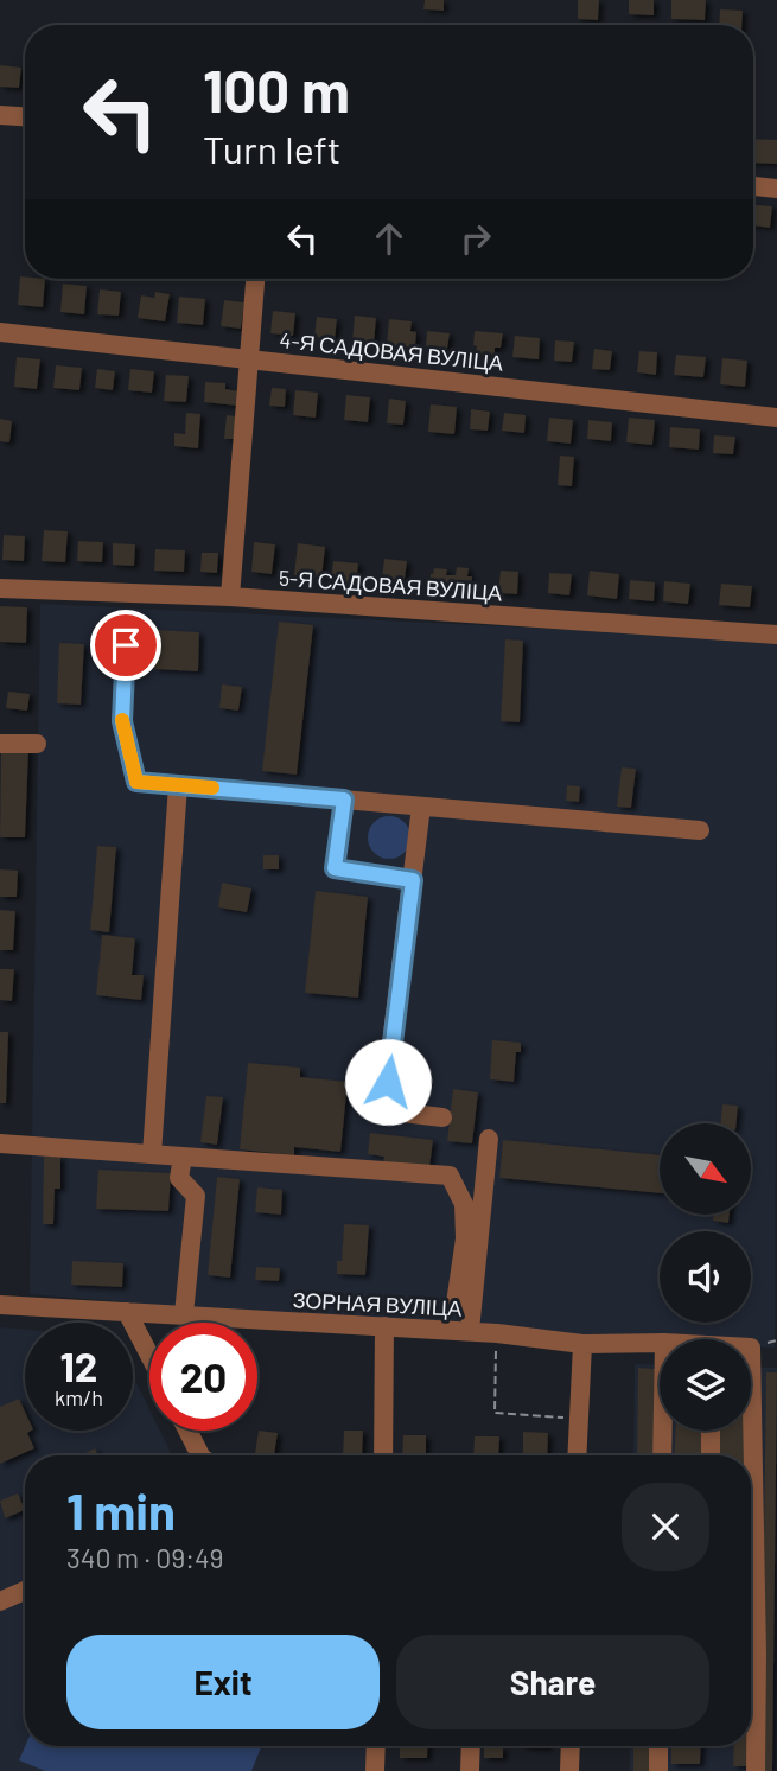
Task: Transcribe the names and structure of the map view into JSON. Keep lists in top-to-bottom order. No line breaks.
{"streets":{"street":["4-Я САДОВАЯ ВУЛІЦА","5-Я САДОВАЯ ВУЛІЦА","ЗОРНАЯ ВУЛІЦА"]},"north":"bottom right","page":{"turn":["100 m","Turn left"],"speed":"12 km/h","limit":"20","heading":["1 min","340 m · 09:49"],"buttons":["Exit","Share"]}}
